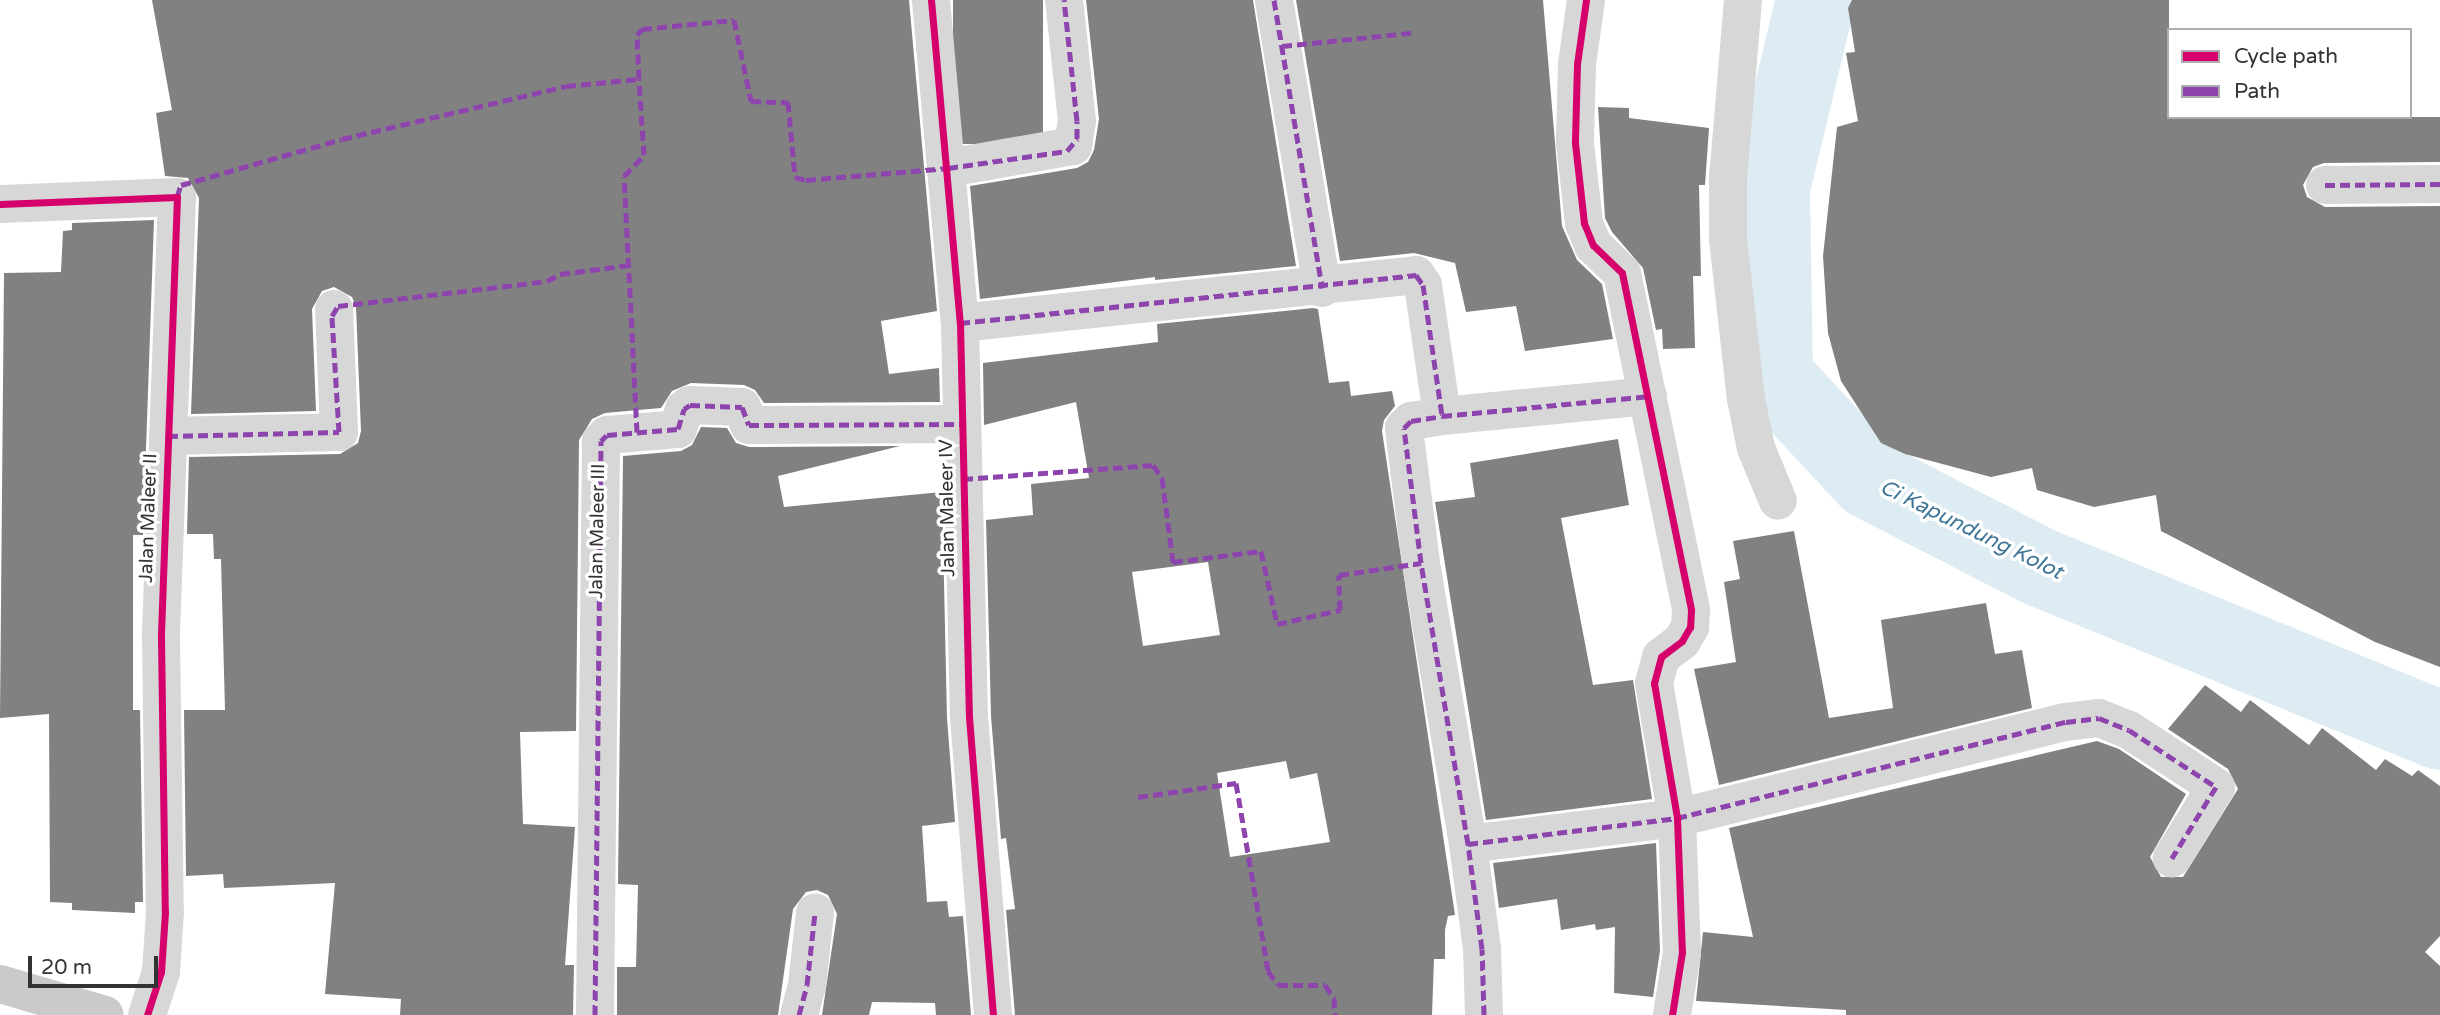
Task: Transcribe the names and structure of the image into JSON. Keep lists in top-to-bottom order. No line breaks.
{"streets":{"street":["Jalan Maleer IV","Jalan Maleer II","Jalan Maleer III"]},"crossings":[["Jalan Maleer IV","Jalan Maleer III"]],"water":["Ci Kapundung Kolot"],"legend":["Cycle path","Path"],"scale_bar":"20 m"}
